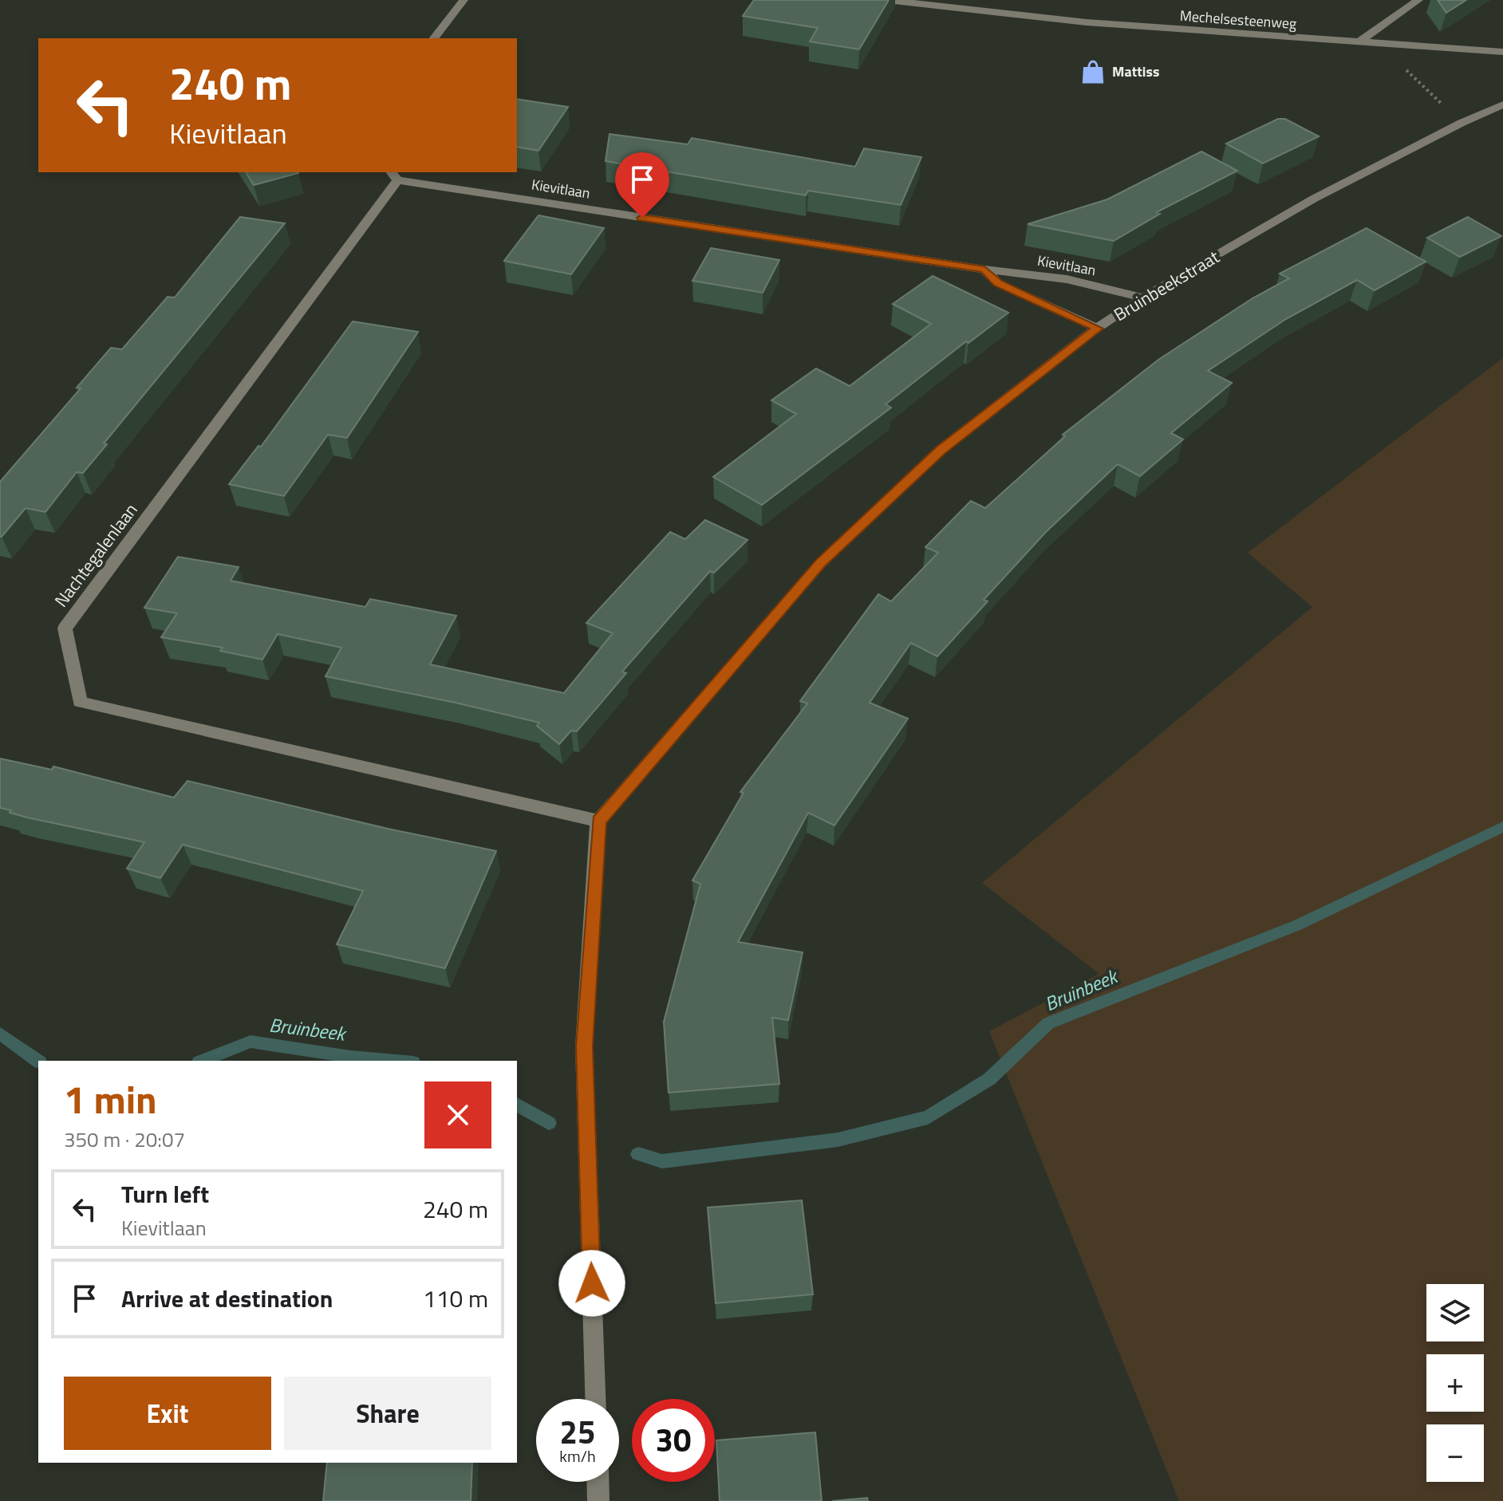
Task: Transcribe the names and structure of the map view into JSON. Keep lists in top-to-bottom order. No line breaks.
{"streets":{"street":["Mechelsesteenweg","Kievitlaan","Bruinbeekstraat","Nachtegalenlaan"]},"crossings":[["Kievitlaan","Bruinbeekstraat"],["Kievitlaan","Nachtegalenlaan"],["Bruinbeekstraat","Nachtegalenlaan"]],"water":["Bruinbeek"],"places":{"shop":["Mattiss"]},"page":{"turn":["240 m","Kievitlaan"],"heading":["1 min","350 m · 20:07"],"list":[{"name":"Turn left","note":"Kievitlaan","value":"240 m"},{"name":"Arrive at destination","value":"110 m"}],"map_buttons":["+","−"],"buttons":["Exit","Share"],"speed":"25 km/h","limit":"30"}}
